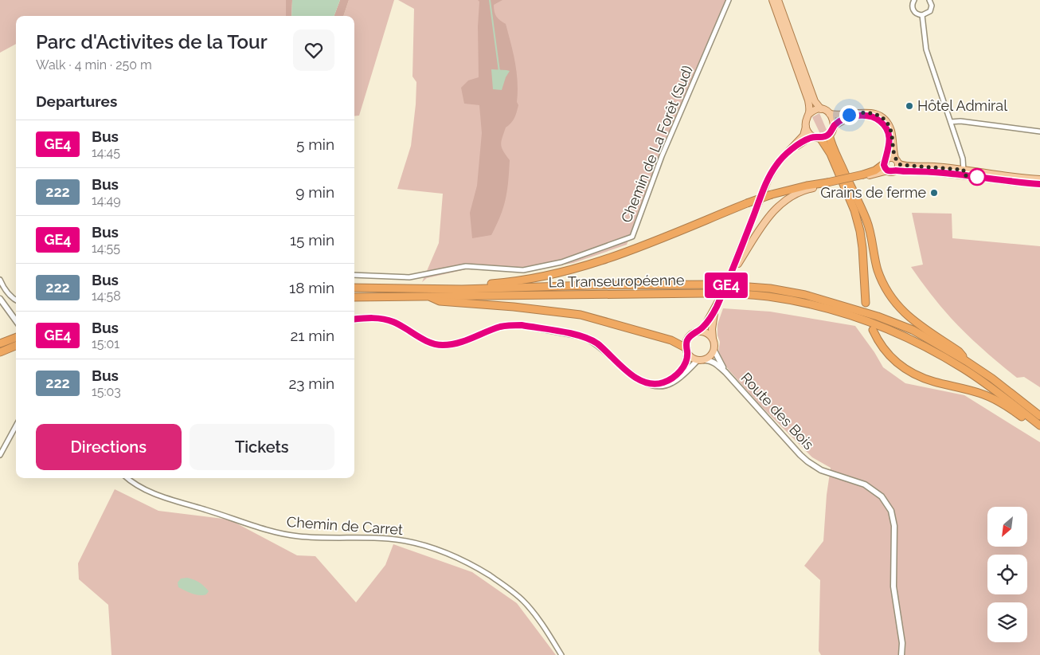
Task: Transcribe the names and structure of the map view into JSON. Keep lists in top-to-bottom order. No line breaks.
{"streets":{"highway":["La Transeuropéenne"],"street":["Chemin de La Forêt (Sud)","Route des Bois","Chemin de Carret"]},"places":["Hôtel Admiral","Grains de ferme"],"lines":["bus line GE4"],"north":"bottom left","page":{"on_map":"GE4","heading":[["Parc d'Activites de la Tour","Walk · 4 min · 250 m"],"Departures"],"list":[{"mark":"GE4","name":"Bus","note":"14:45","value":"5 min"},{"mark":"222","name":"Bus","note":"14:49","value":"9 min"},{"mark":"GE4","name":"Bus","note":"14:55","value":"15 min"},{"mark":"222","name":"Bus","note":"14:58","value":"18 min"},{"mark":"GE4","name":"Bus","note":"15:01","value":"21 min"},{"mark":"222","name":"Bus","note":"15:03","value":"23 min"}],"buttons":["Directions","Tickets"]}}
